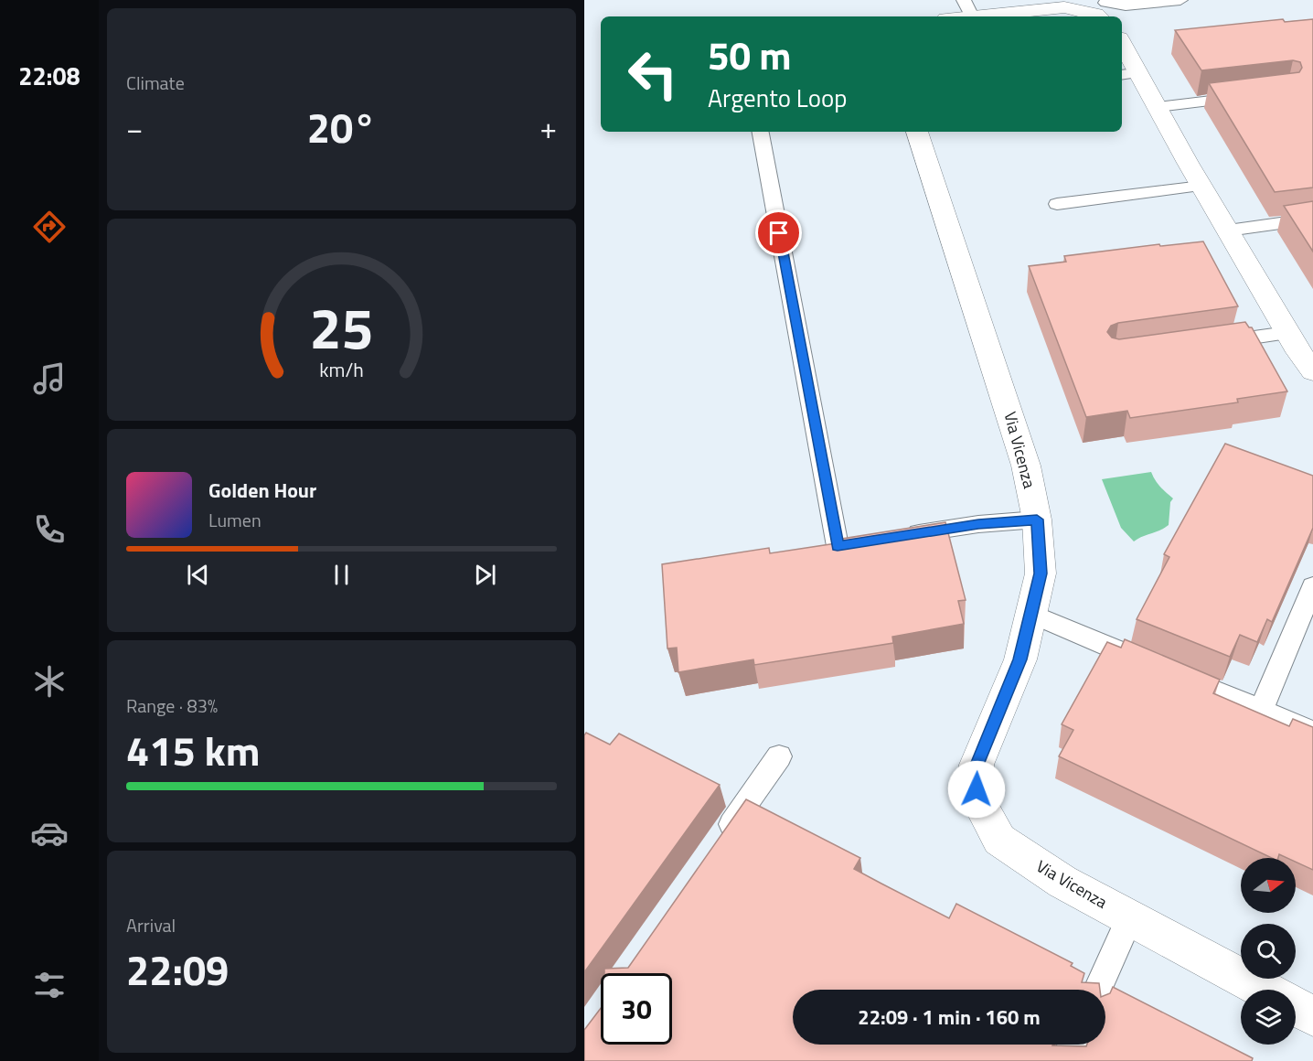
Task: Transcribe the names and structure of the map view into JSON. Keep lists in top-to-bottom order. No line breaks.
{"streets":{"street":["Via Vicenza"]},"north":"right","page":{"tabs":"22:08","tile":["Climate",["Range · 83%","415 km"],["Arrival","22:09"]],"turn":["50 m","Argento Loop"],"heat":["−","20°","+"],"song":["Golden Hour","Lumen"],"limit":"30","trip":"22:09 · 1 min · 160 m","gauge":["25","km/h"]}}
